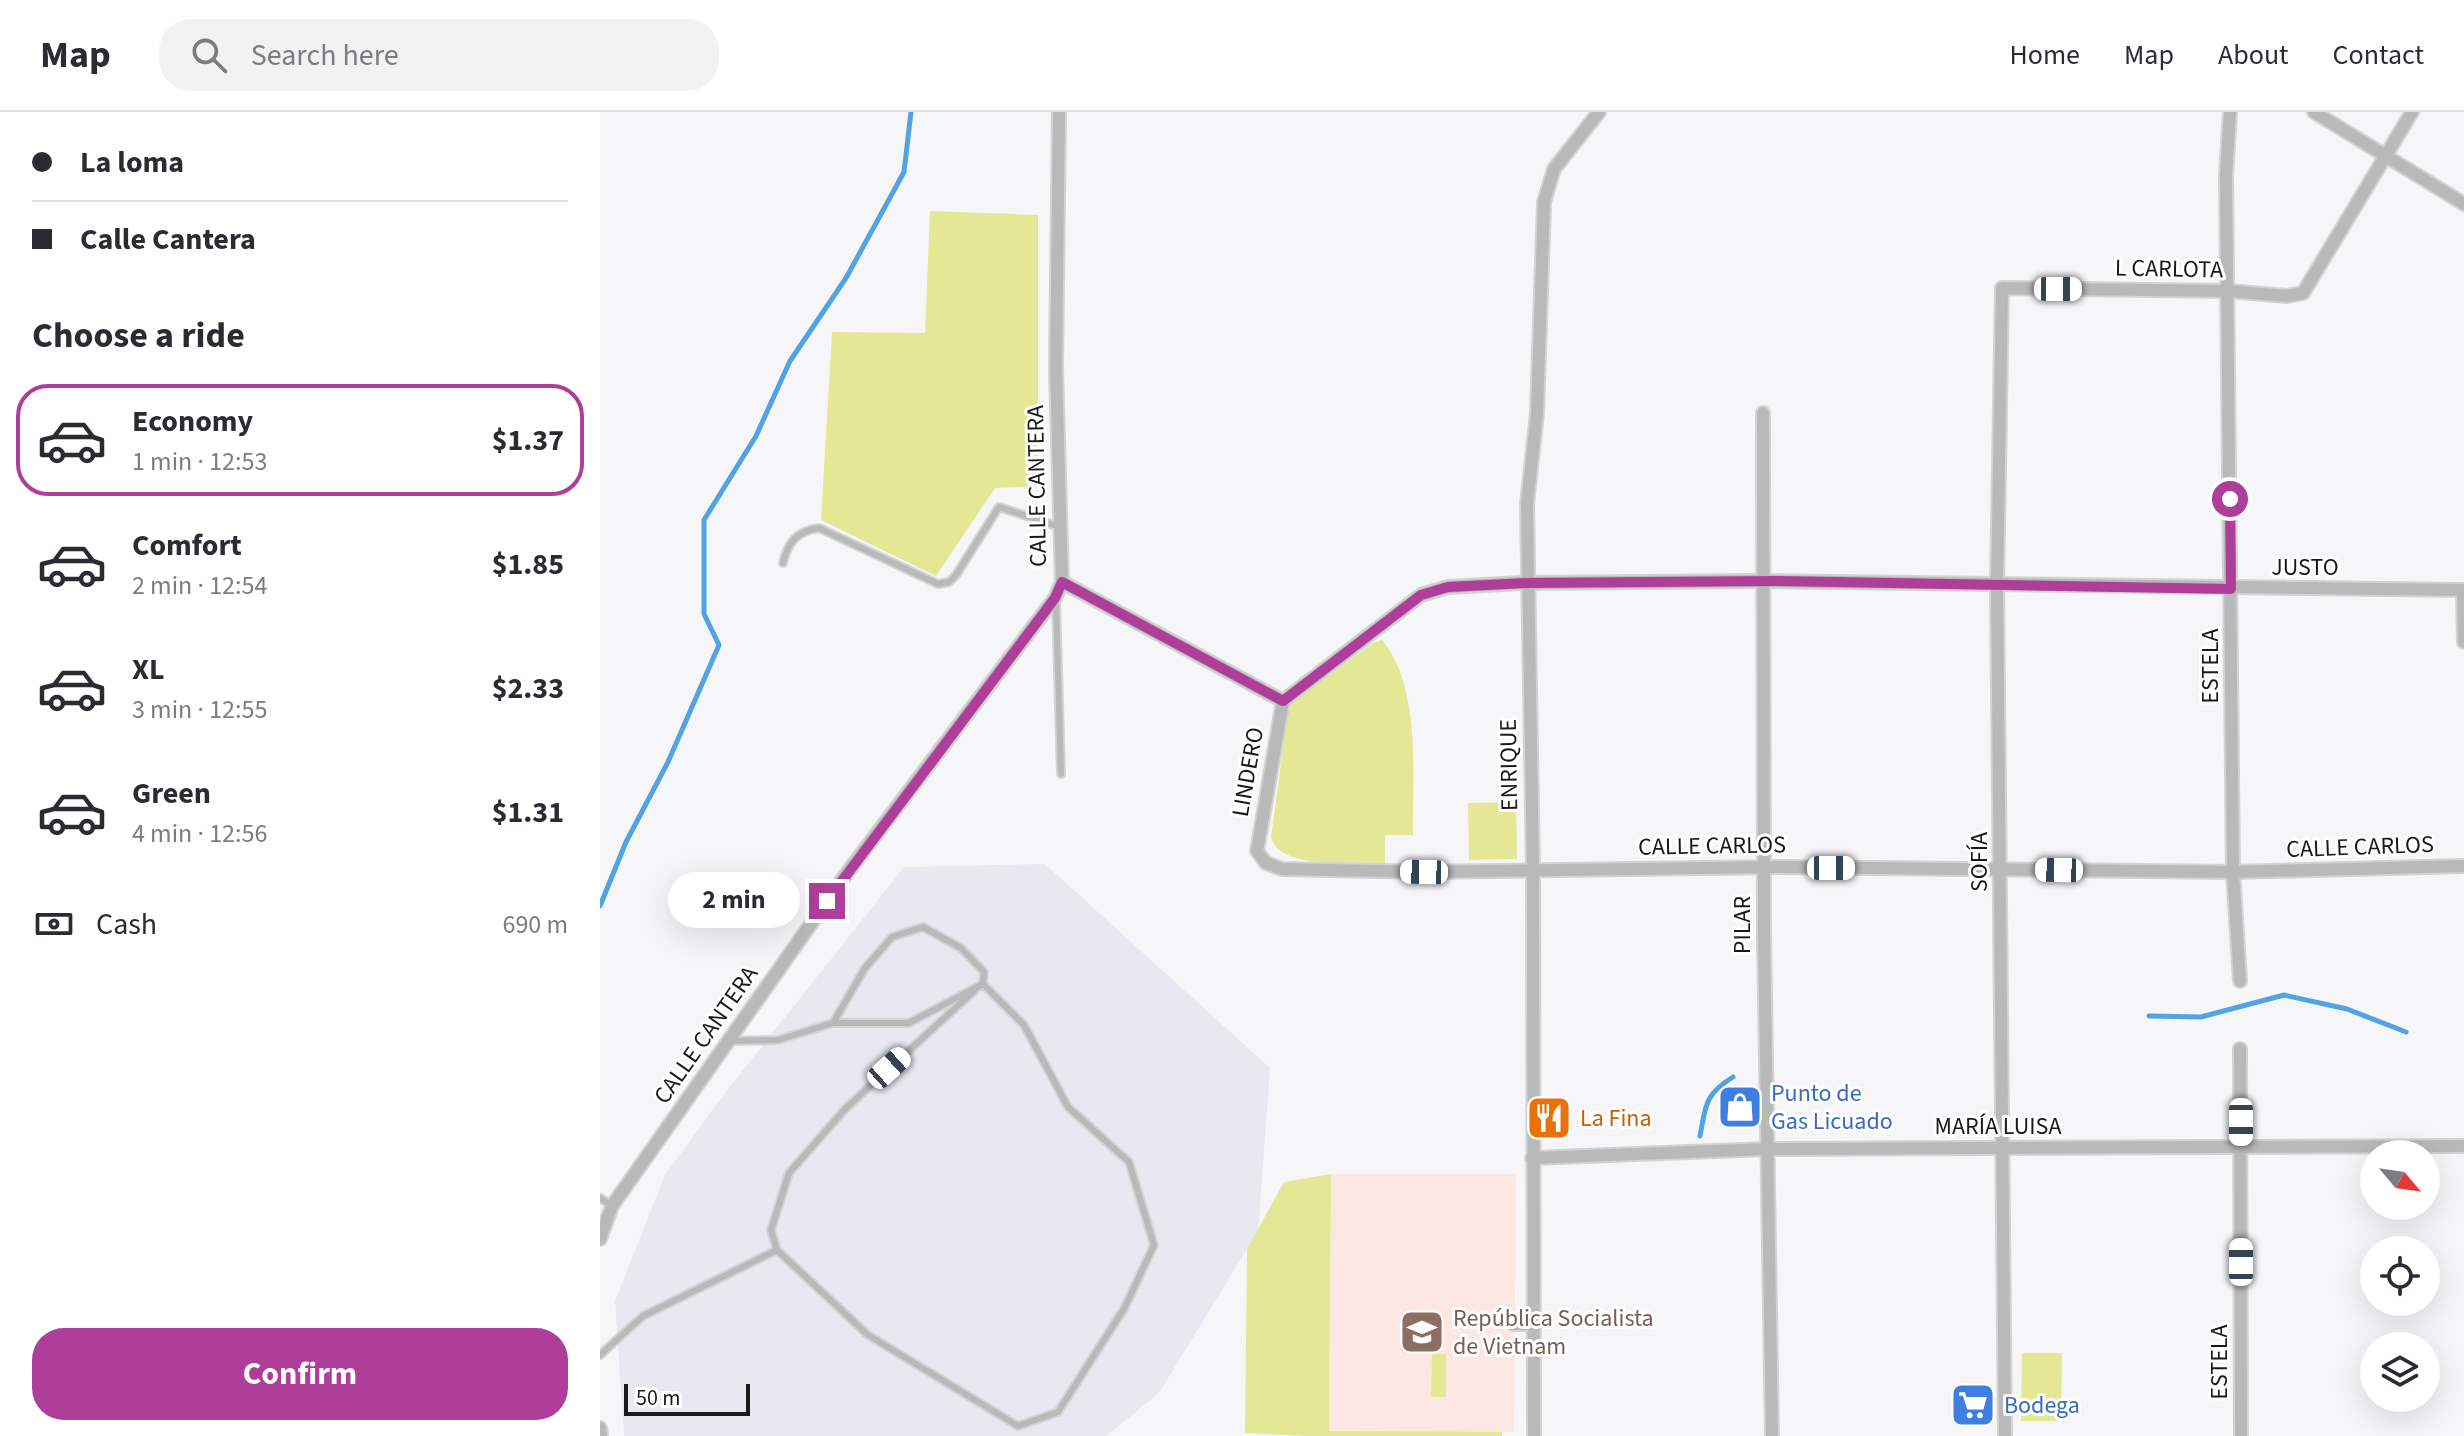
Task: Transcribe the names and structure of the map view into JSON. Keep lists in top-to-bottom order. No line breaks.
{"streets":{"street":["L CARLOTA","CALLE CANTERA","JUSTO","ESTELA","ENRIQUE","LINDERO","CALLE CARLOS","SOFÍA","PILAR","MARÍA LUISA"]},"crossings":[["L CARLOTA","ESTELA"],["L CARLOTA","SOFÍA"],["JUSTO","ESTELA"],["JUSTO","ENRIQUE"],["JUSTO","LINDERO"],["JUSTO","SOFÍA"],["JUSTO","PILAR"],["ESTELA","CALLE CARLOS"],["ESTELA","MARÍA LUISA"],["ENRIQUE","CALLE CARLOS"],["ENRIQUE","MARÍA LUISA"],["LINDERO","CALLE CARLOS"],["CALLE CARLOS","SOFÍA"],["CALLE CARLOS","PILAR"],["SOFÍA","MARÍA LUISA"],["PILAR","MARÍA LUISA"]],"places":{"shop":["Punto de Gas Licuado"],"restaurant":["La Fina"],"school or university":["República Socialista de Vietnam"],"supermarket":["Bodega"]},"scale_bar":"50 m","north":"bottom right","page":{"header":"Map","search":"Search here","nav":["Home","Map","About","Contact"],"banner":["La loma","Calle Cantera"],"heading":"Choose a ride","list":[{"name":"Economy","note":"1 min · 12:53","value":"$1.37"},{"name":"Comfort","note":"2 min · 12:54","value":"$1.85"},{"name":"XL","note":"3 min · 12:55","value":"$2.33"},{"name":"Green","note":"4 min · 12:56","value":"$1.31"}],"bubble":"2 min","pay":["Cash","690 m"],"buttons":"Confirm","scale":"50 m"}}
